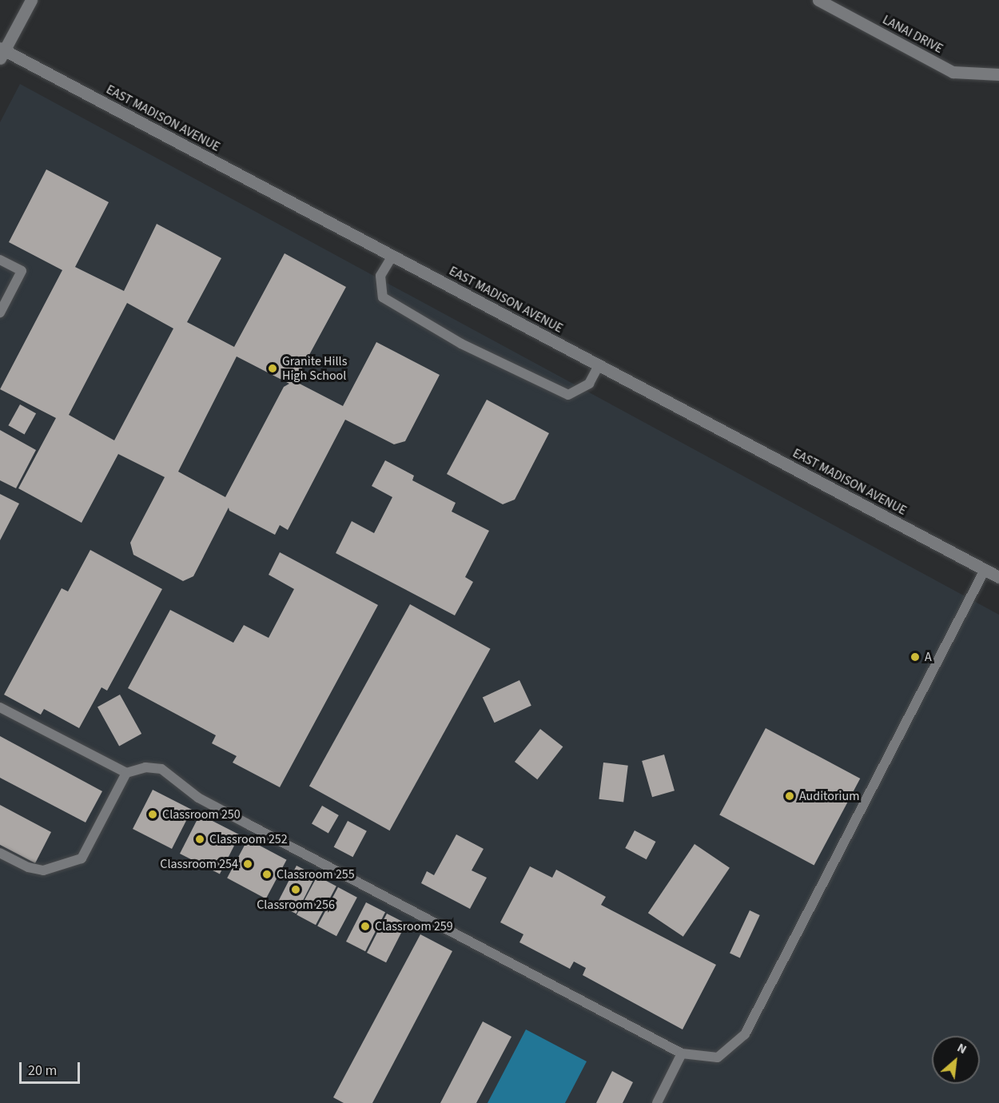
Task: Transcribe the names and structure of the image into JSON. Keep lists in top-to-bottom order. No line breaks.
{"streets":{"street":["LANAI DRIVE","EAST MADISON AVENUE"]},"places":["Granite Hills High School","A","Auditorium","Classroom 250","Classroom 252","Classroom 254","Classroom 255","Classroom 256","Classroom 259"],"scale_bar":"20 m","north":"top right"}
